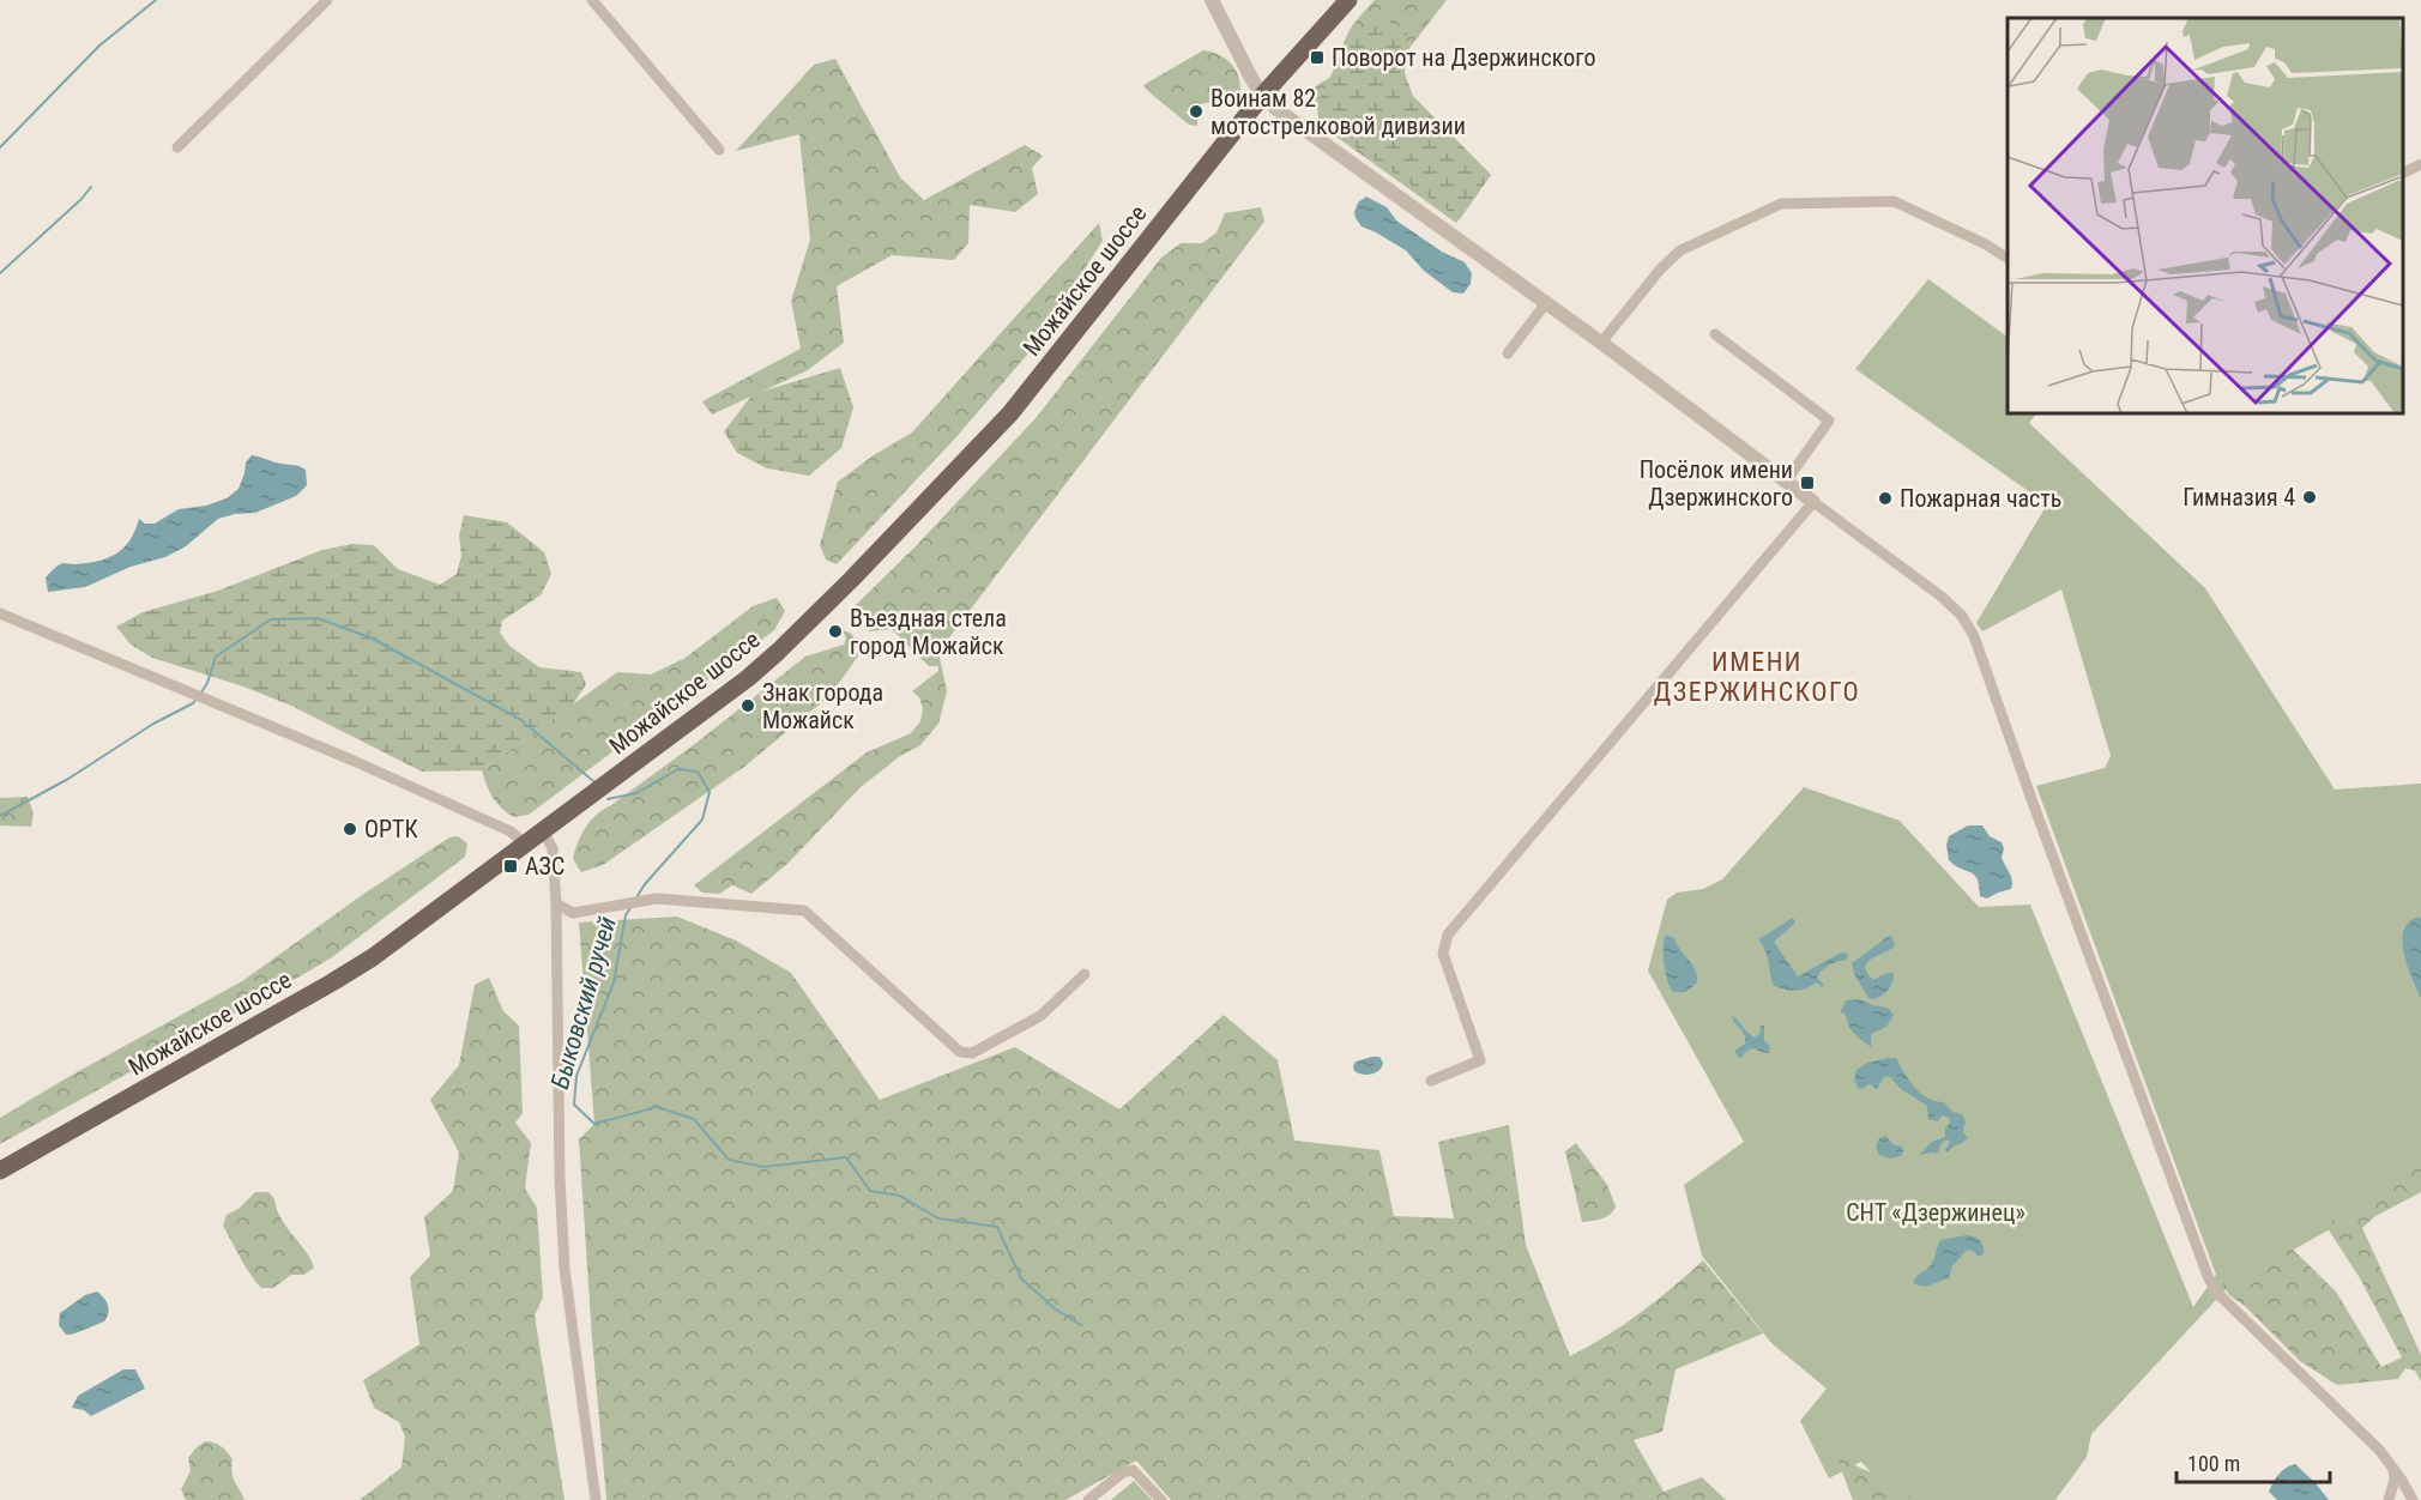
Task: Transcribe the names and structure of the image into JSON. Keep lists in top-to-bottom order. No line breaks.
{"streets":{"main road":["Можайское шоссе"]},"districts":["ИМЕНИ ДЗЕРЖИНСКОГО"],"water":["Быковский ручей"],"parks":["СНТ «Дзержинец»"],"places":{"transit":["Поворот на Дзержинского","Посёлок имени Дзержинского","АЗС"],"other":["Воинам 82 мотострелковой дивизии","Гимназия 4","Пожарная часть","Въездная стела город Можайск","Знак города Можайск","ОРТК"]},"scale_bar":"100 m"}
